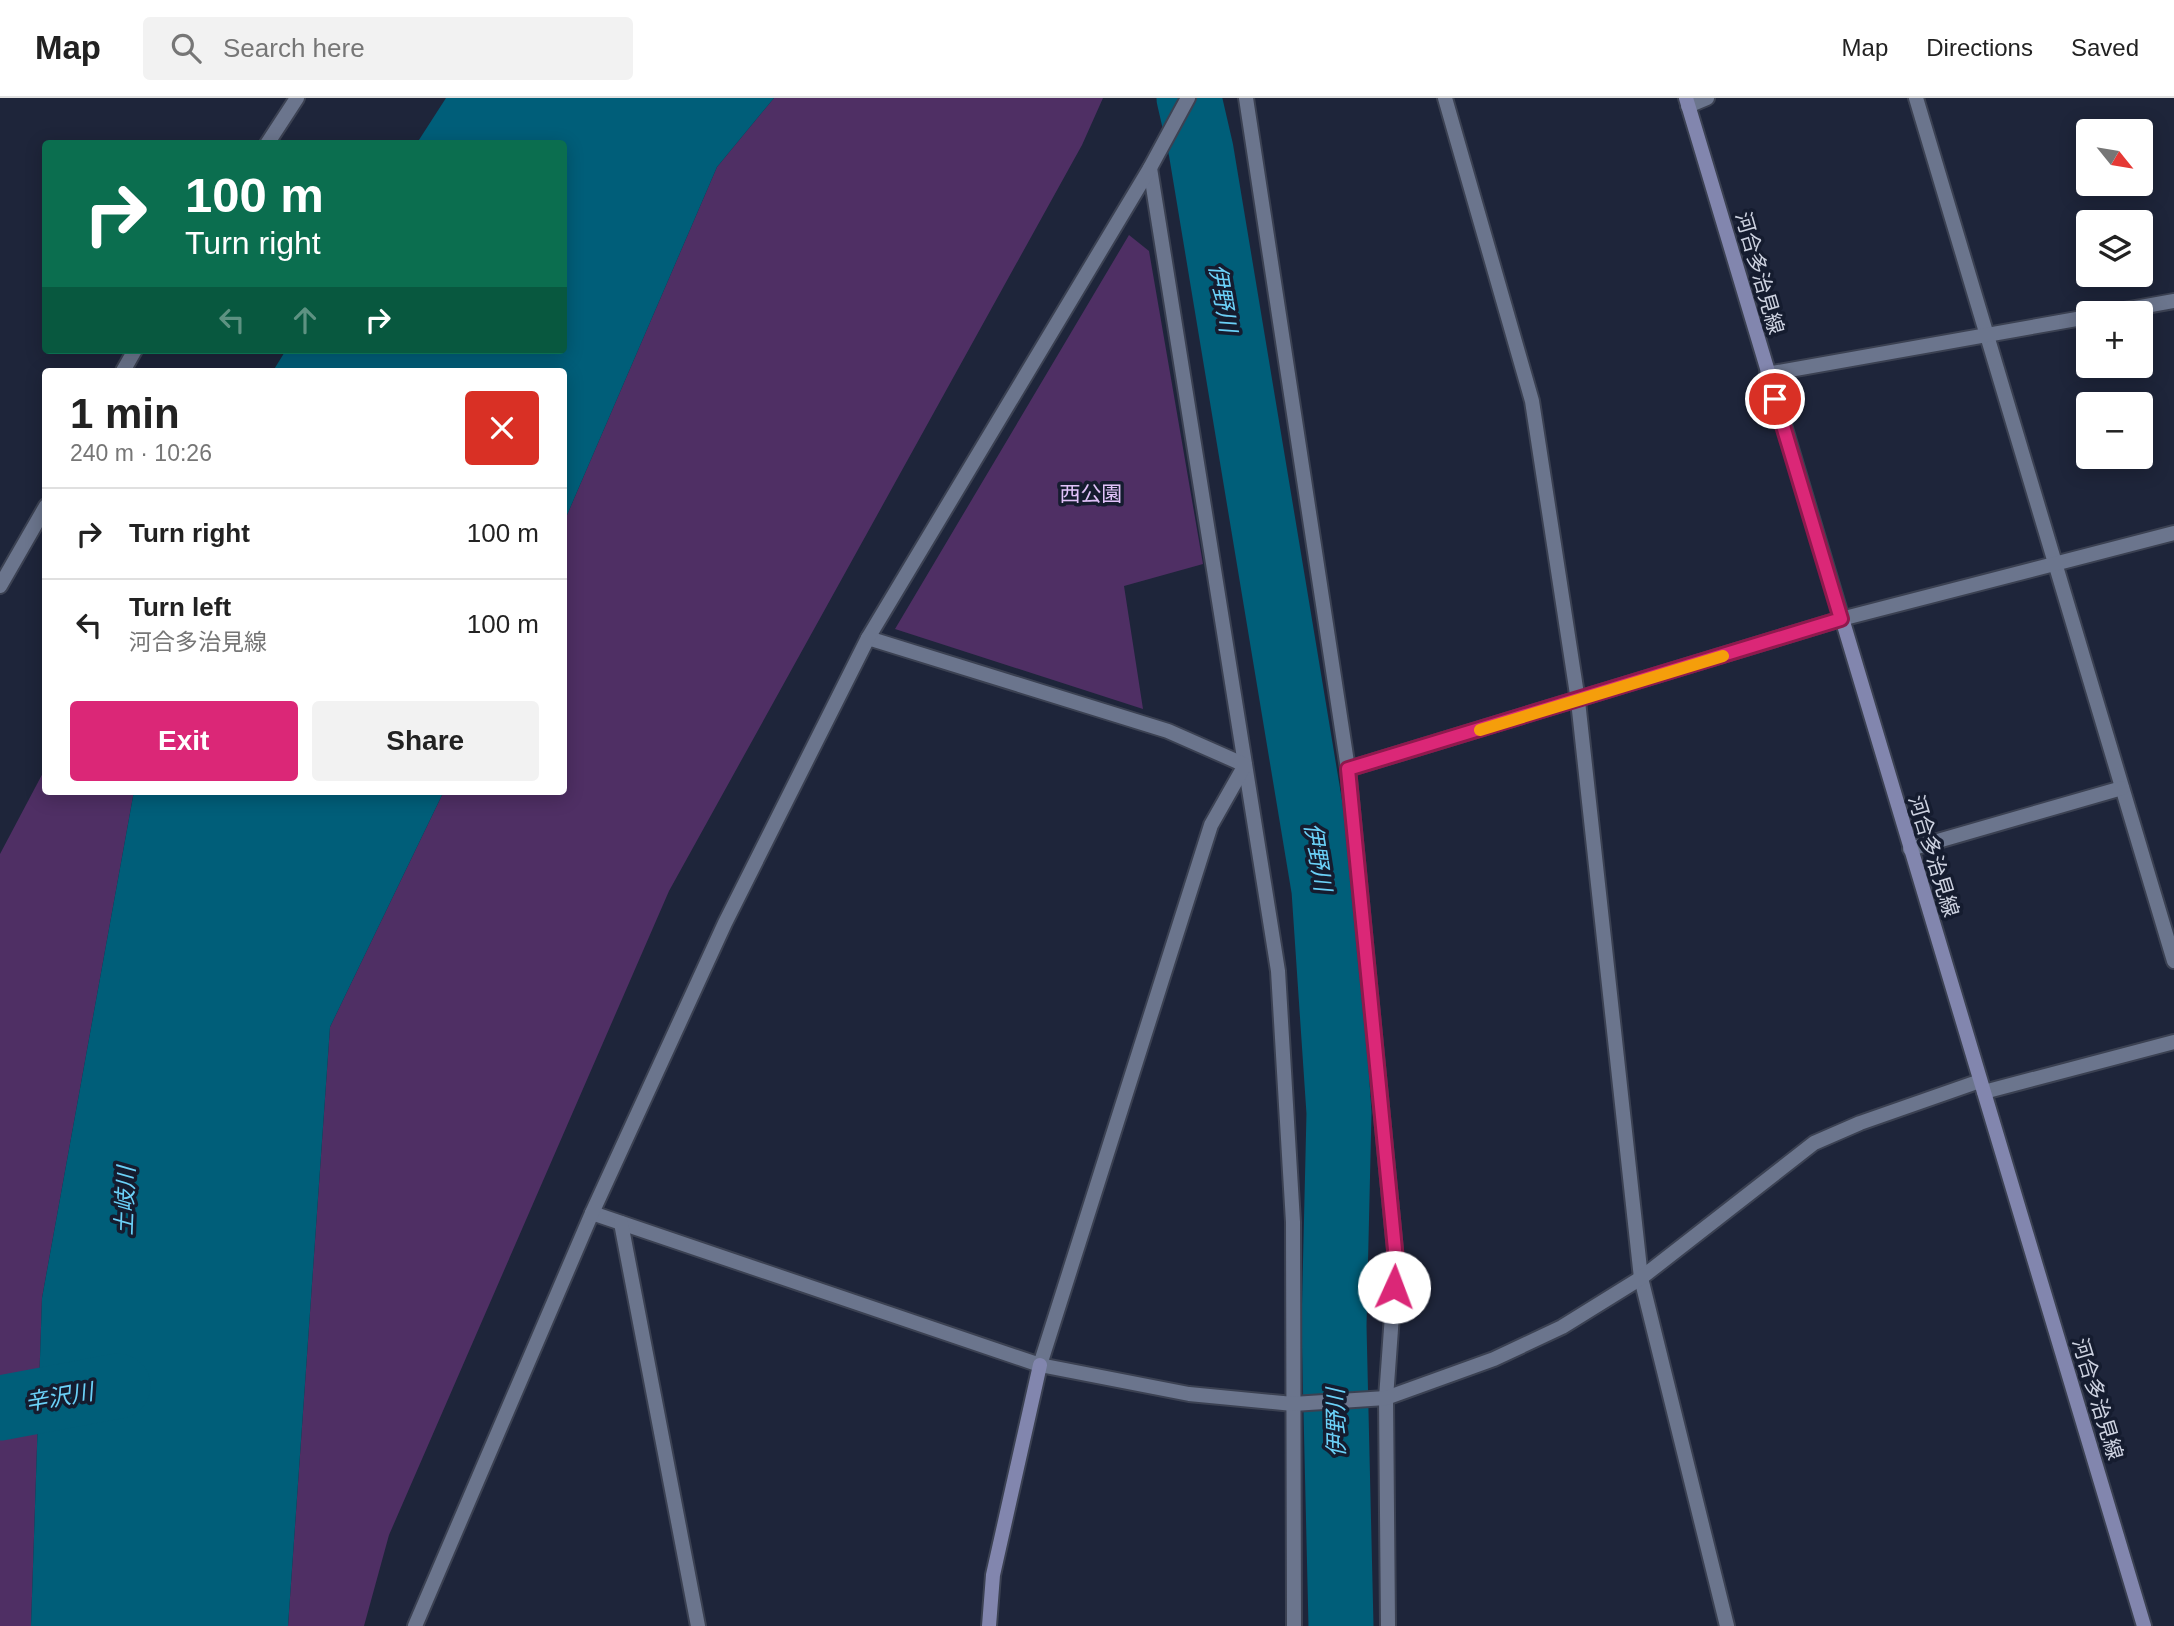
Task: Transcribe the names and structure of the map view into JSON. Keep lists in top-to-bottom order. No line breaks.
{"streets":{"main road":["河合多治見線"]},"water":["伊野川","土岐川","辛沢川"],"parks":["西公園"],"north":"bottom right","page":{"header":"Map","search":"Search here","nav":["Map","Directions","Saved"],"map_buttons":["+","−"],"turn":["100 m","Turn right"],"heading":["1 min","240 m · 10:26"],"list":[{"name":"Turn right","value":"100 m"},{"name":"Turn left","note":"河合多治見線","value":"100 m"}],"buttons":["Exit","Share"]}}
